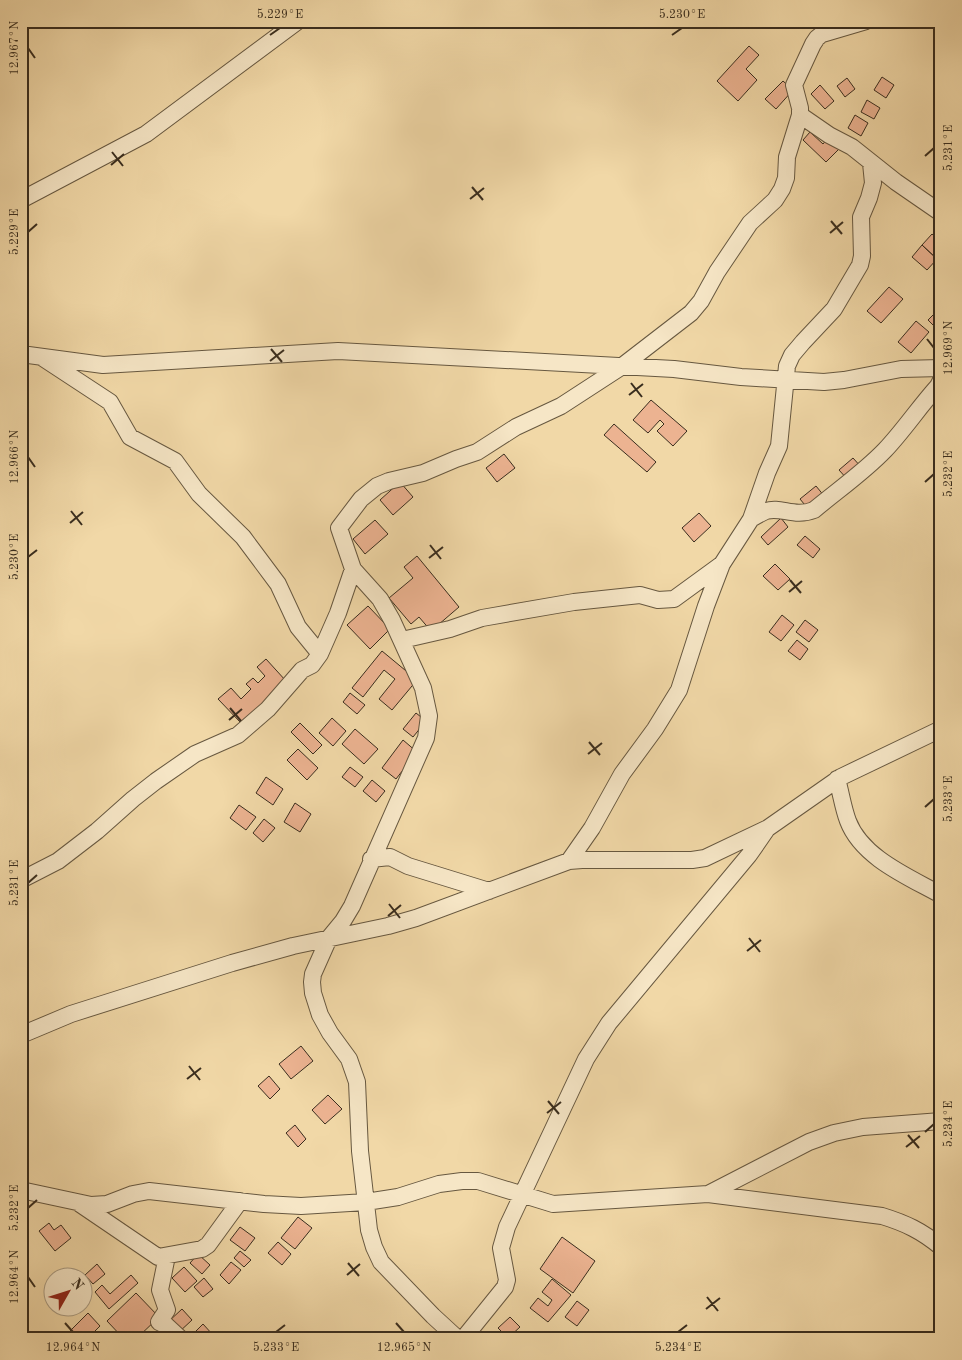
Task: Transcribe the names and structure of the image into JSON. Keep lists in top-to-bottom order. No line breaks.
{"north":"top right","coordinates":["5.229°E","5.230°E","12.967°N","5.231°E","12.969°N","12.966°N","5.232°E","5.233°E","5.234°E","12.964°N","12.965°N"]}
